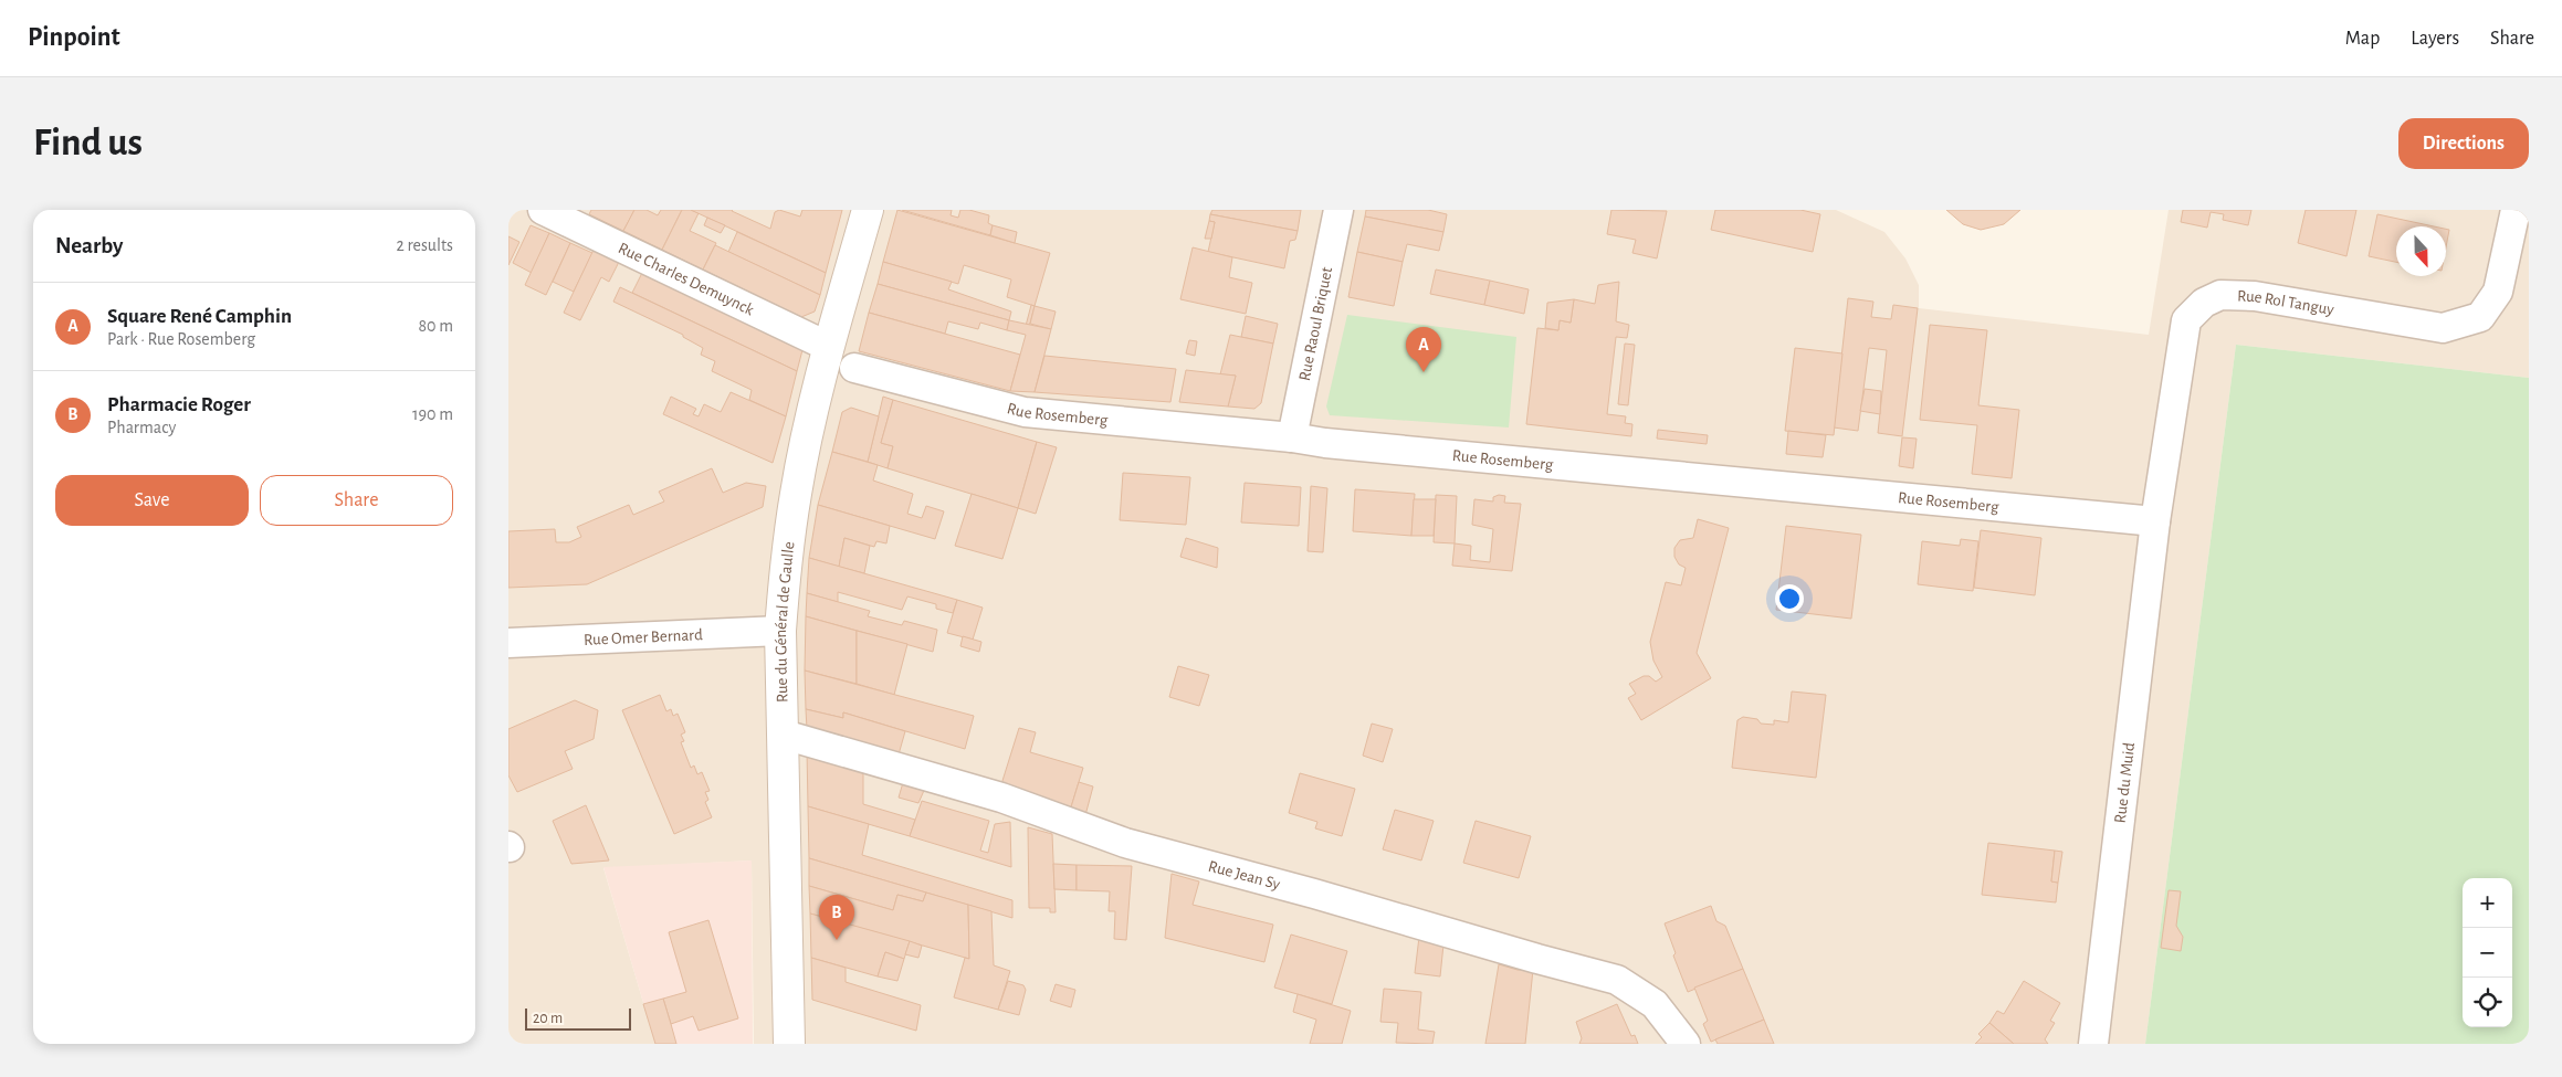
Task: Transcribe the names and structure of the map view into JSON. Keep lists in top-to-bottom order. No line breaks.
{"streets":{"street":["Rue Charles Demuynck","Rue Rol Tanguy","Rue Raoul Briquet","Rue Rosemberg","Rue du Général de Gaulle","Rue Omer Bernard","Rue du Muid","Rue Jean Sy"]},"crossings":[["Rue Charles Demuynck","Rue du Général de Gaulle"],["Rue Rol Tanguy","Rue Rosemberg"],["Rue Rol Tanguy","Rue du Muid"],["Rue Raoul Briquet","Rue Rosemberg"],["Rue Rosemberg","Rue du Muid"],["Rue du Général de Gaulle","Rue Omer Bernard"],["Rue du Général de Gaulle","Rue Jean Sy"]],"scale_bar":"20 m","north":"bottom","page":{"header":"Pinpoint","nav":["Map","Layers","Share"],"buttons":["Directions",["Save","Share"]],"title":"Find us","heading":["Nearby","2 results"],"list":[{"mark":"A","name":"Square René Camphin","note":"Park · Rue Rosemberg","value":"80 m"},{"mark":"B","name":"Pharmacie Roger","note":"Pharmacy","value":"190 m"}],"pins":["A","B"],"map_buttons":["+","−"],"scale":"20 m"}}
